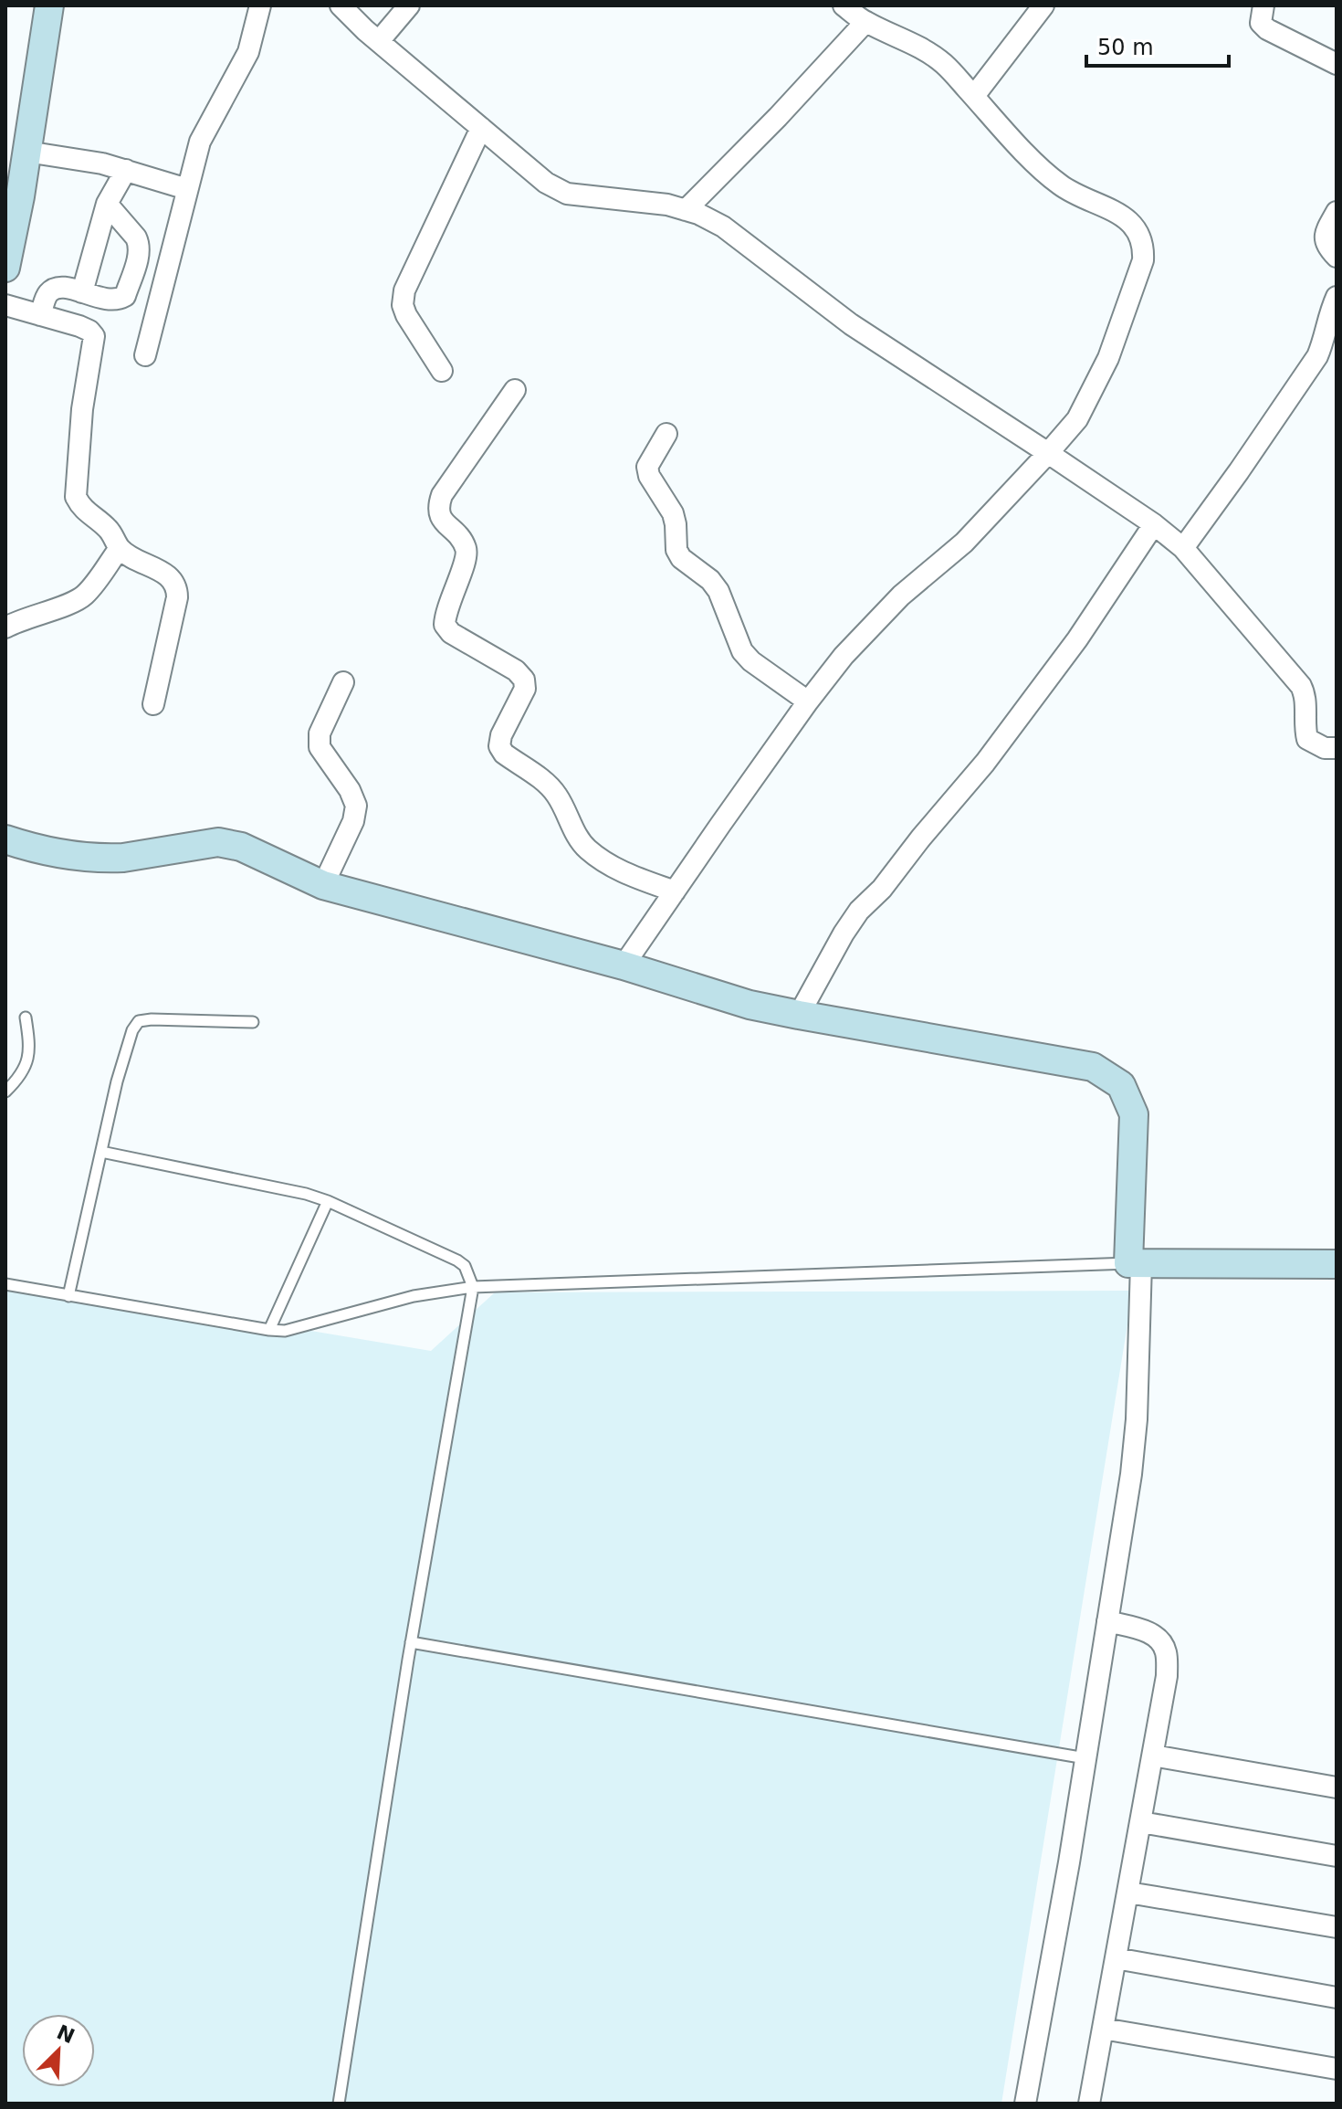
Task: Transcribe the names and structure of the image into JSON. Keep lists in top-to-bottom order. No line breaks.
{"scale_bar":"50 m","north":"top right"}
